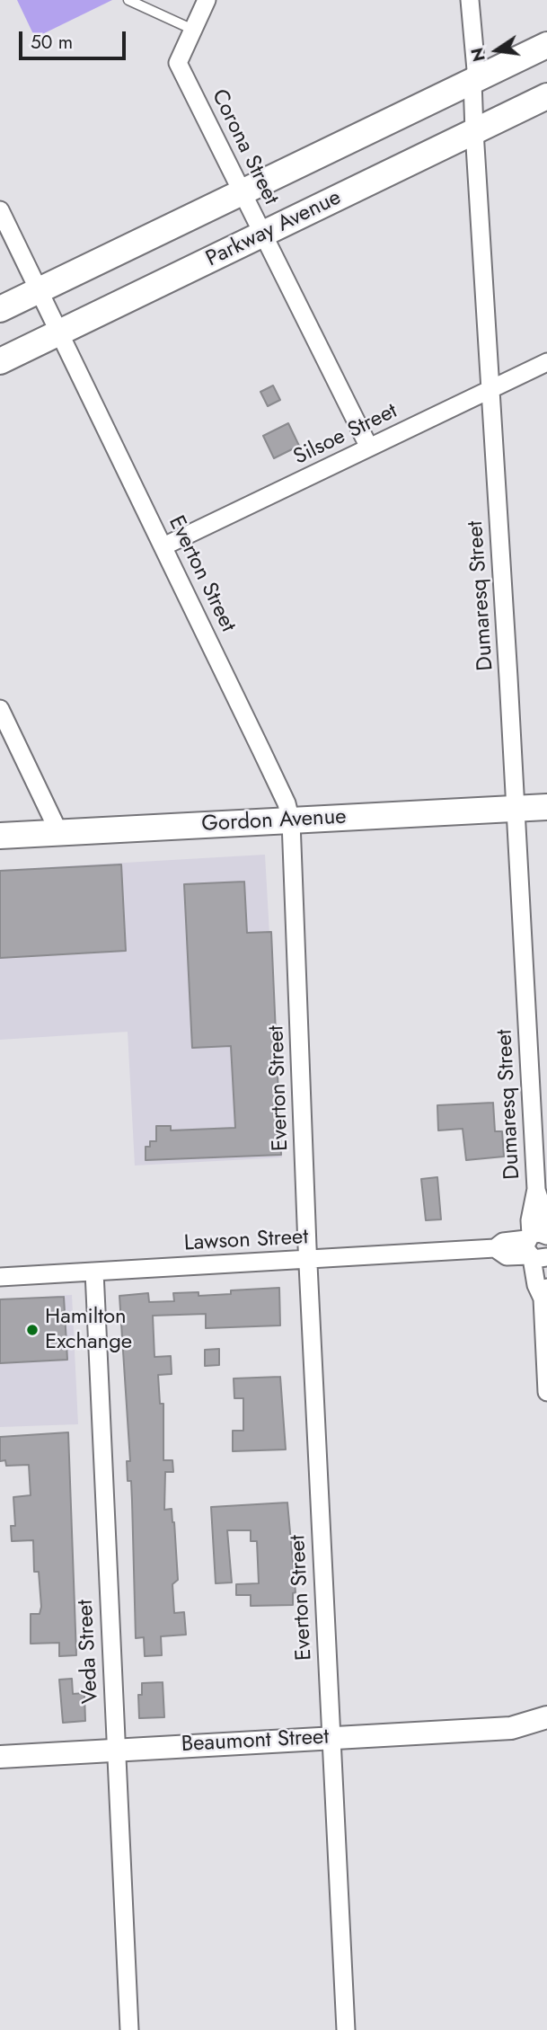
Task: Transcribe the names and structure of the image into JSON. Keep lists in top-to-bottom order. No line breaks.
{"streets":{"main road":["Parkway Avenue","Gordon Avenue"],"street":["Corona Street","Silsoe Street","Everton Street","Dumaresq Street","Lawson Street","Veda Street","Beaumont Street"]},"crossings":[["Corona Street","Parkway Avenue"],["Corona Street","Silsoe Street"],["Parkway Avenue","Everton Street"],["Parkway Avenue","Dumaresq Street"],["Silsoe Street","Everton Street"],["Silsoe Street","Dumaresq Street"],["Everton Street","Gordon Avenue"],["Everton Street","Lawson Street"],["Everton Street","Beaumont Street"],["Dumaresq Street","Gordon Avenue"],["Dumaresq Street","Lawson Street"],["Lawson Street","Veda Street"],["Veda Street","Beaumont Street"]],"places":["Hamilton Exchange"],"scale_bar":"50 m","north":"left"}
